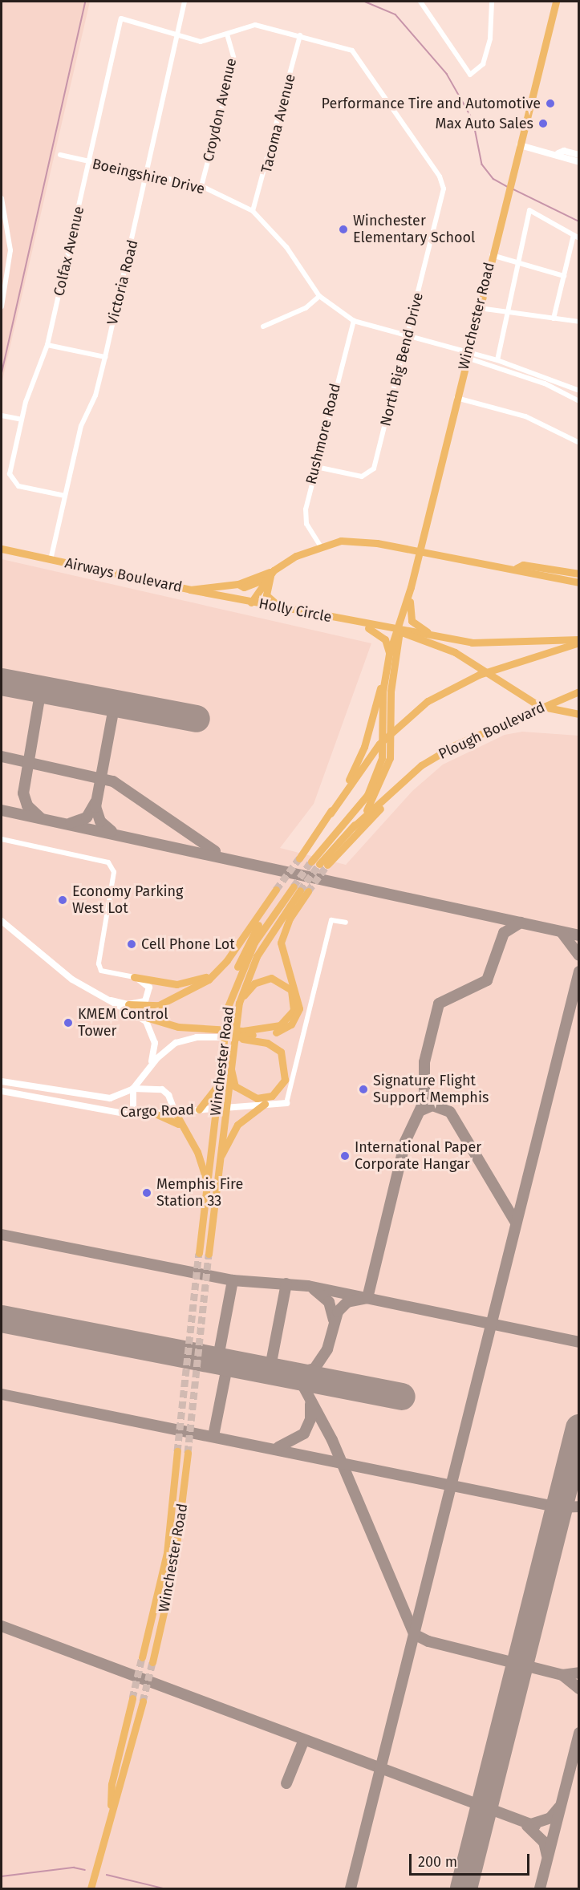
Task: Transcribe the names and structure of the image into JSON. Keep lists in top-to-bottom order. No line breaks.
{"streets":{"main road":["Winchester Road","Airways Boulevard","Holly Circle","Plough Boulevard"],"street":["Croydon Avenue","Tacoma Avenue","Boeingshire Drive","Colfax Avenue","Victoria Road","North Big Bend Drive","Rushmore Road","Cargo Road"]},"crossings":[["Croydon Avenue","Boeingshire Drive"],["Tacoma Avenue","Boeingshire Drive"],["Tacoma Avenue","North Big Bend Drive"],["Boeingshire Drive","Colfax Avenue"],["Boeingshire Drive","Victoria Road"],["Boeingshire Drive","Winchester Road"],["Boeingshire Drive","North Big Bend Drive"],["Boeingshire Drive","Rushmore Road"],["Colfax Avenue","Victoria Road"],["Victoria Road","Airways Boulevard"],["Winchester Road","Airways Boulevard"],["Winchester Road","Holly Circle"],["Winchester Road","Plough Boulevard"],["Winchester Road","Cargo Road"],["North Big Bend Drive","Rushmore Road"],["Rushmore Road","Airways Boulevard"],["Airways Boulevard","Holly Circle"]],"places":["Performance Tire and Automotive","Max Auto Sales","Winchester Elementary School","Economy Parking West Lot","Cell Phone Lot","KMEM Control Tower","Signature Flight Support Memphis","International Paper Corporate Hangar","Memphis Fire Station 33"],"scale_bar":"200 m"}
